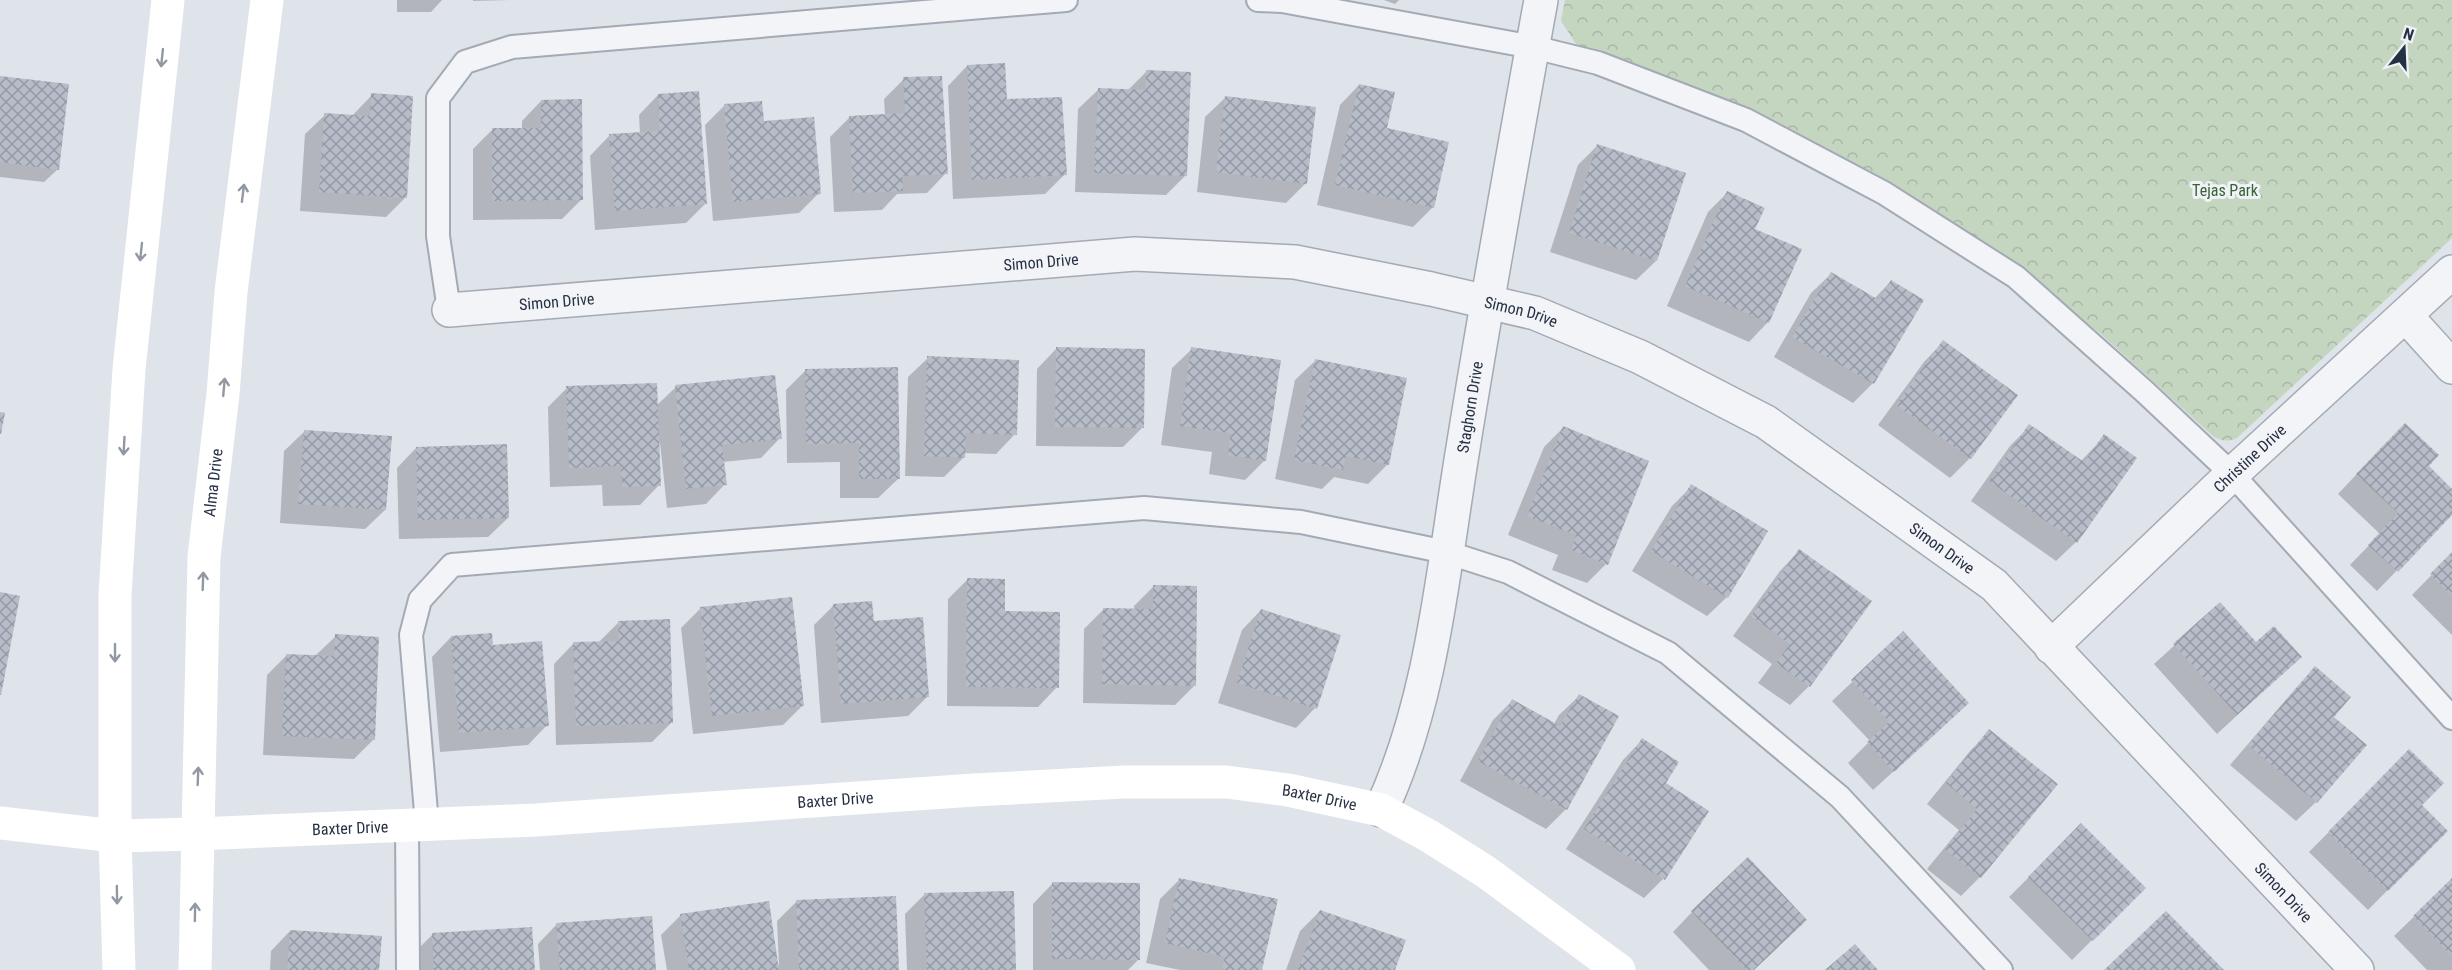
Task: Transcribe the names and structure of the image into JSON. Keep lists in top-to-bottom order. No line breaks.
{"streets":{"main road":["Alma Drive","Baxter Drive"],"street":["Simon Drive","Staghorn Drive","Christine Drive"]},"crossings":[["Simon Drive","Staghorn Drive"],["Simon Drive","Christine Drive"],["Staghorn Drive","Baxter Drive"],["Alma Drive","Baxter Drive"]],"parks":["Tejas Park"],"north":"top"}
